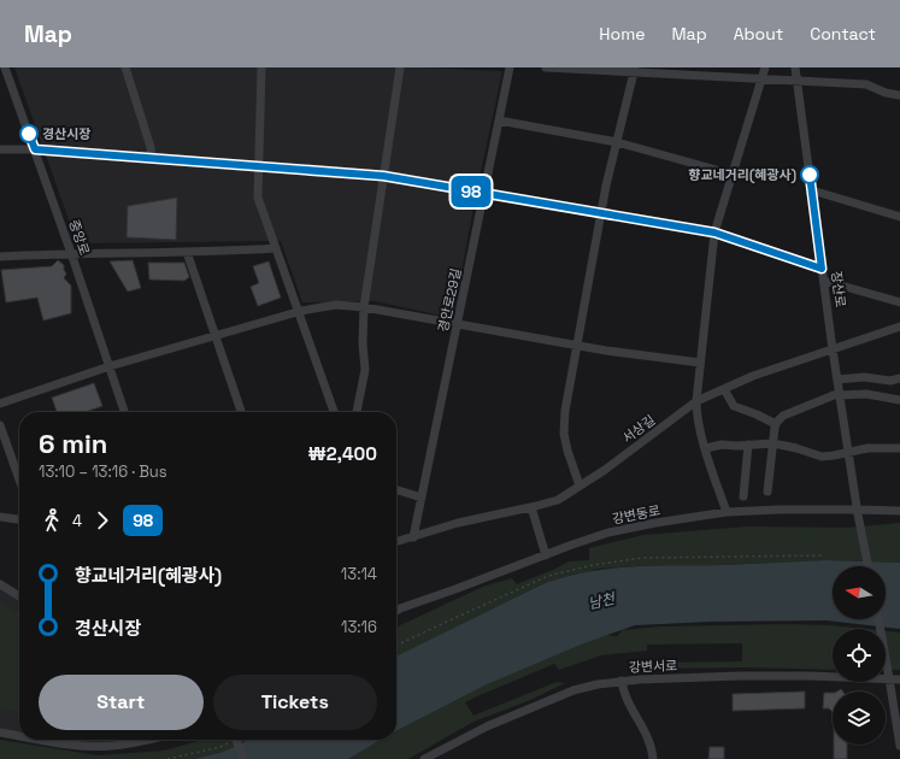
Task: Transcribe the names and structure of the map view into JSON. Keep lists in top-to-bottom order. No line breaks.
{"streets":{"street":["중앙로","장산로","경안로29길","서상길","강변동로","강변서로"]},"crossings":[["장산로","서상길"],["장산로","강변동로"],["경안로29길","서상길"]],"water":["남천"],"places":["경산시장","향교네거리(혜광사)"],"lines":["bus line 98"],"north":"left","page":{"header":"Map","nav":["Home","Map","About","Contact"],"on_map":"98","heading":["6 min","13:10 – 13:16 · Bus","₩2,400"],"legs":["4","98"],"list":[{"name":"향교네거리(혜광사)","value":"13:14"},{"name":"경산시장","value":"13:16"}],"buttons":["Start","Tickets"]}}
